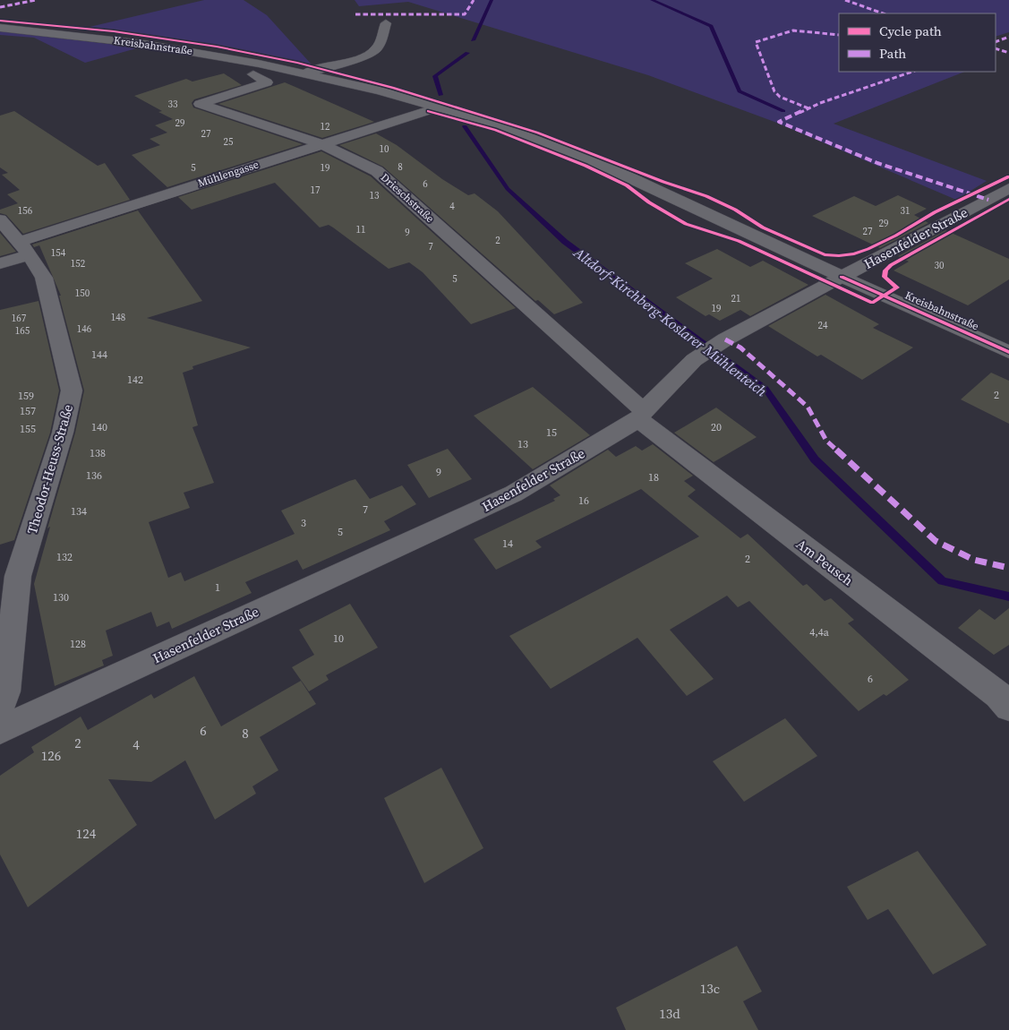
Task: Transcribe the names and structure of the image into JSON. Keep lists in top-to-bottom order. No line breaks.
{"streets":{"street":["Kreisbahnstraße","Mühlengasse","Drieschstraße","Hasenfelder Straße","Theodor-Heuss-Straße","Am Peusch"]},"crossings":[["Kreisbahnstraße","Mühlengasse"],["Kreisbahnstraße","Hasenfelder Straße"],["Mühlengasse","Drieschstraße"],["Mühlengasse","Theodor-Heuss-Straße"],["Drieschstraße","Hasenfelder Straße"],["Drieschstraße","Am Peusch"],["Hasenfelder Straße","Am Peusch"]],"water":["Altdorf-Kirchberg-Koslarer Mühlenteich"],"house_numbers":["33","29","12","27","25","10","8","5","19","6","17","13","4","156","31","29","11","27","9","2","7","154","152","30","5","150","21","19","148","167","24","146","165","144","142","2","159","157","140","20","155","15","13","138","9","136","18","16","7","134","3","5","14","132","2","1","130","4,4a","10","128","6","6","8","2","4","126","124","13c","13d"],"legend":["Cycle path","Path"]}
